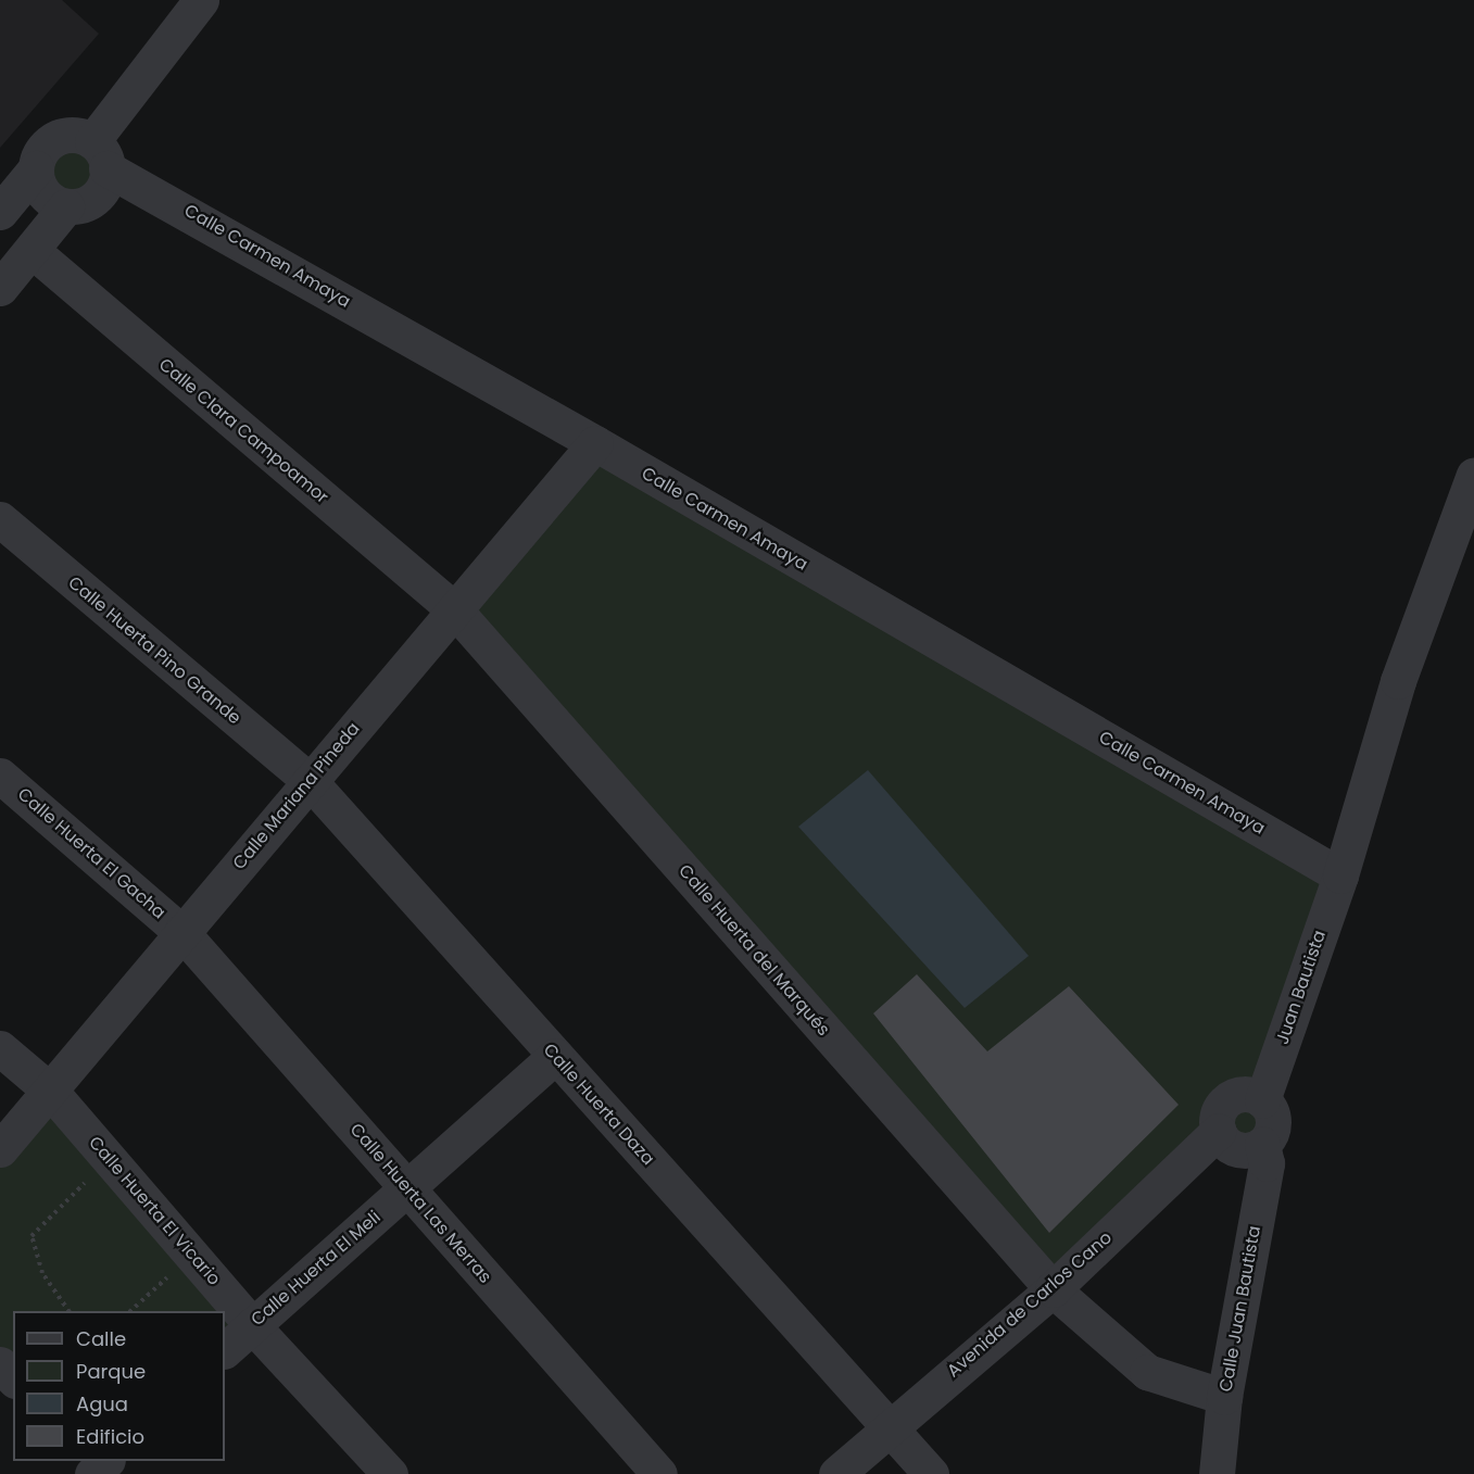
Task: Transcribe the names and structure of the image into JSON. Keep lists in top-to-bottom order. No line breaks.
{"streets":{"street":["Calle Carmen Amaya","Calle Clara Campoamor","Calle Huerta Pino Grande","Calle Mariana Pineda","Calle Huerta El Gacha","Calle Huerta del Marqués","Juan Bautista","Calle Huerta Daza","Calle Huerta Las Merras","Calle Huerta El Vicario","Calle Huerta El Meli","Avenida de Carlos Cano","Calle Juan Bautista"]},"crossings":[["Calle Carmen Amaya","Calle Mariana Pineda"],["Calle Carmen Amaya","Juan Bautista"],["Calle Clara Campoamor","Calle Mariana Pineda"],["Calle Clara Campoamor","Calle Huerta del Marqués"],["Calle Huerta Pino Grande","Calle Mariana Pineda"],["Calle Huerta Pino Grande","Calle Huerta Daza"],["Calle Mariana Pineda","Calle Huerta El Gacha"],["Calle Mariana Pineda","Calle Huerta del Marqués"],["Calle Mariana Pineda","Calle Huerta Daza"],["Calle Mariana Pineda","Calle Huerta Las Merras"],["Calle Mariana Pineda","Calle Huerta El Vicario"],["Calle Huerta El Gacha","Calle Huerta Las Merras"],["Calle Huerta del Marqués","Avenida de Carlos Cano"],["Calle Huerta del Marqués","Calle Juan Bautista"],["Juan Bautista","Avenida de Carlos Cano"],["Juan Bautista","Calle Juan Bautista"],["Calle Huerta Daza","Calle Huerta El Meli"],["Calle Huerta Daza","Avenida de Carlos Cano"],["Calle Huerta Las Merras","Calle Huerta El Meli"],["Calle Huerta El Vicario","Calle Huerta El Meli"],["Avenida de Carlos Cano","Calle Juan Bautista"]],"legend":["Calle","Parque","Agua","Edificio"]}
